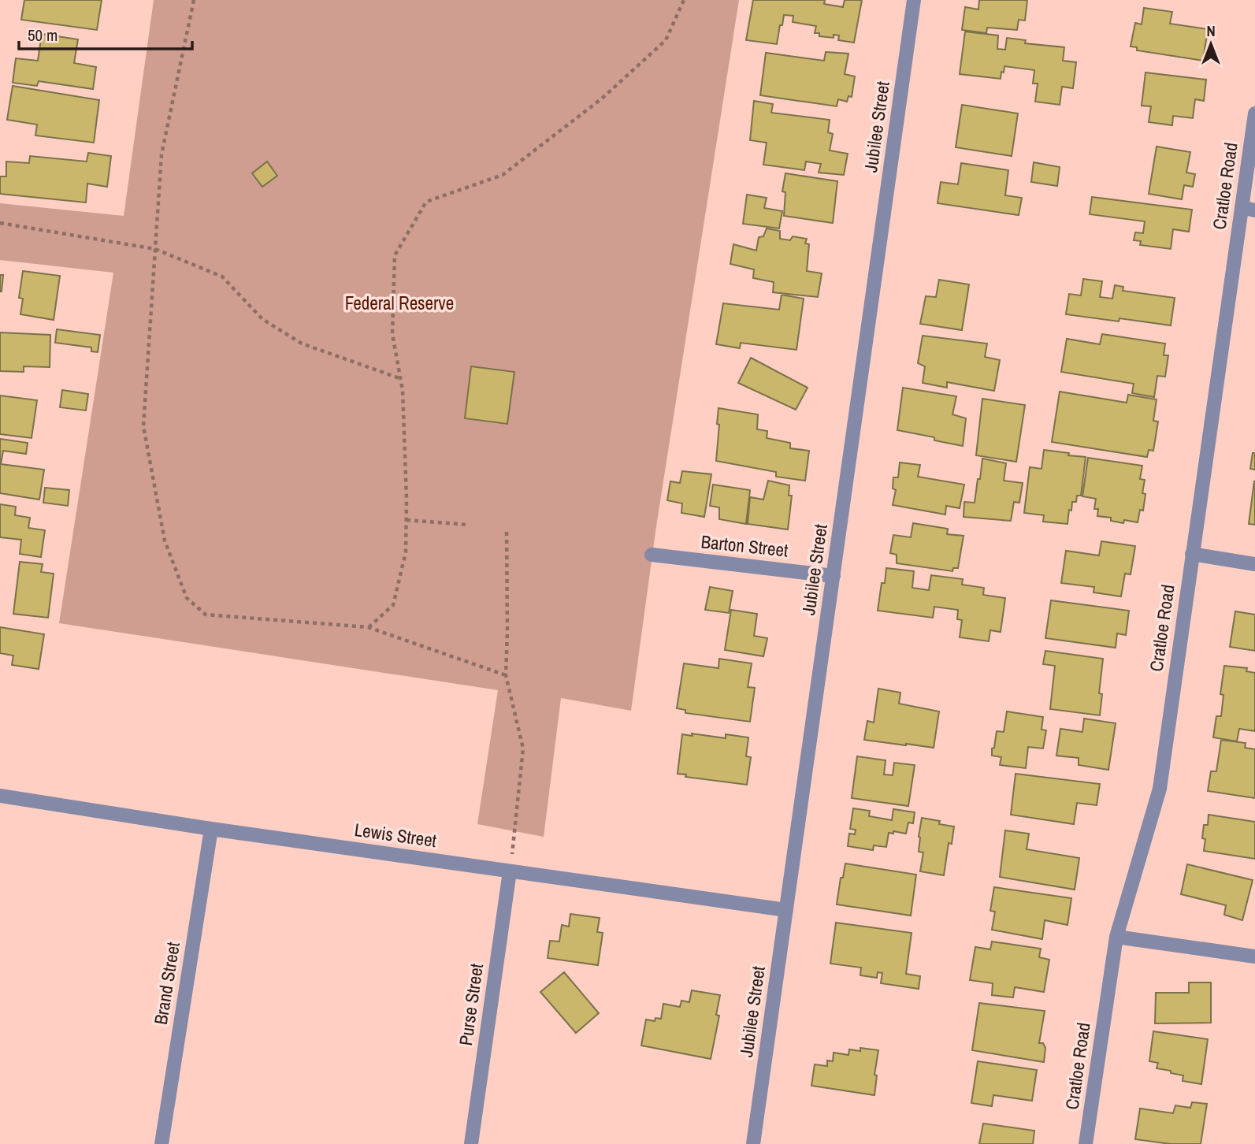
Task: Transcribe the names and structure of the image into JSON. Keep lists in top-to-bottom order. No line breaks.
{"streets":{"street":["Jubilee Street","Cratloe Road","Barton Street","Lewis Street","Brand Street","Purse Street"]},"crossings":[["Jubilee Street","Barton Street"],["Jubilee Street","Lewis Street"],["Lewis Street","Brand Street"],["Lewis Street","Purse Street"]],"parks":["Federal Reserve"],"scale_bar":"50 m","north":"top"}
